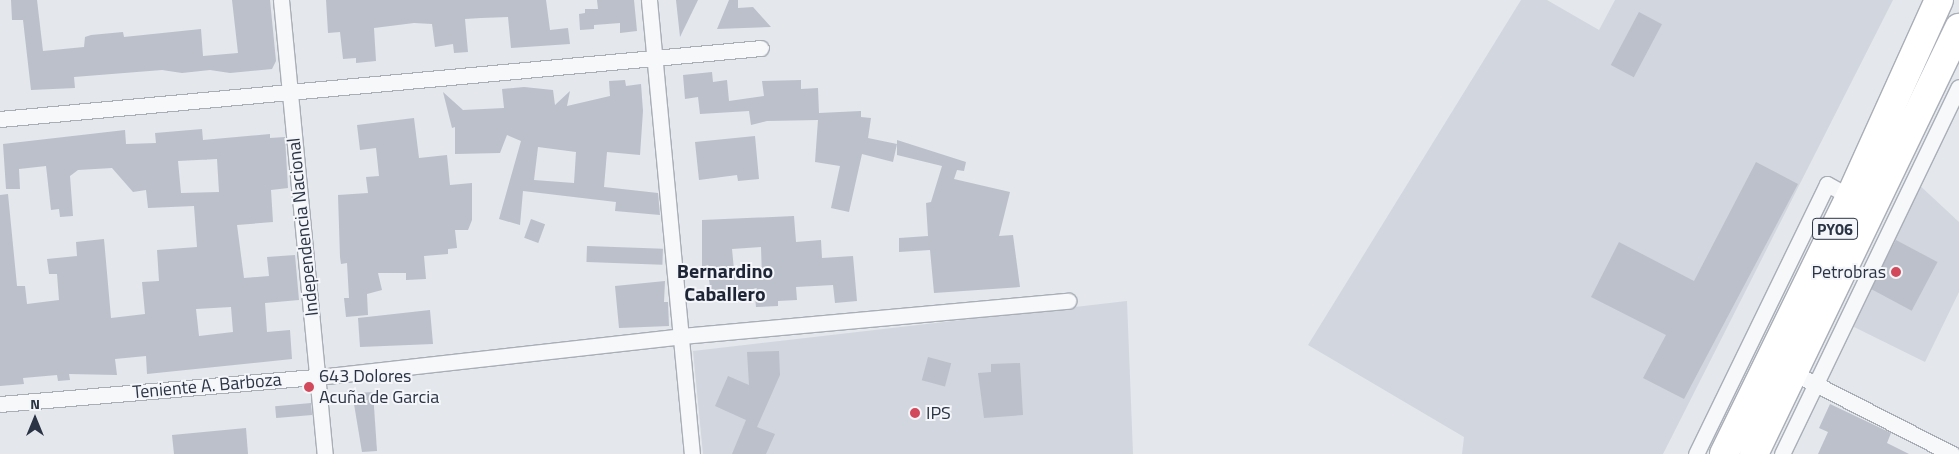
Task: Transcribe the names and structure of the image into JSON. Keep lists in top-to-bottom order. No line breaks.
{"streets":{"highway":["PY06"],"street":["Independencia Nacional","Teniente A. Barboza"]},"crossings":[["Independencia Nacional","Teniente A. Barboza"]],"districts":["Bernardino Caballero"],"places":["Petrobras","643 Dolores Acuña de Garcia","IPS"],"north":"top"}
